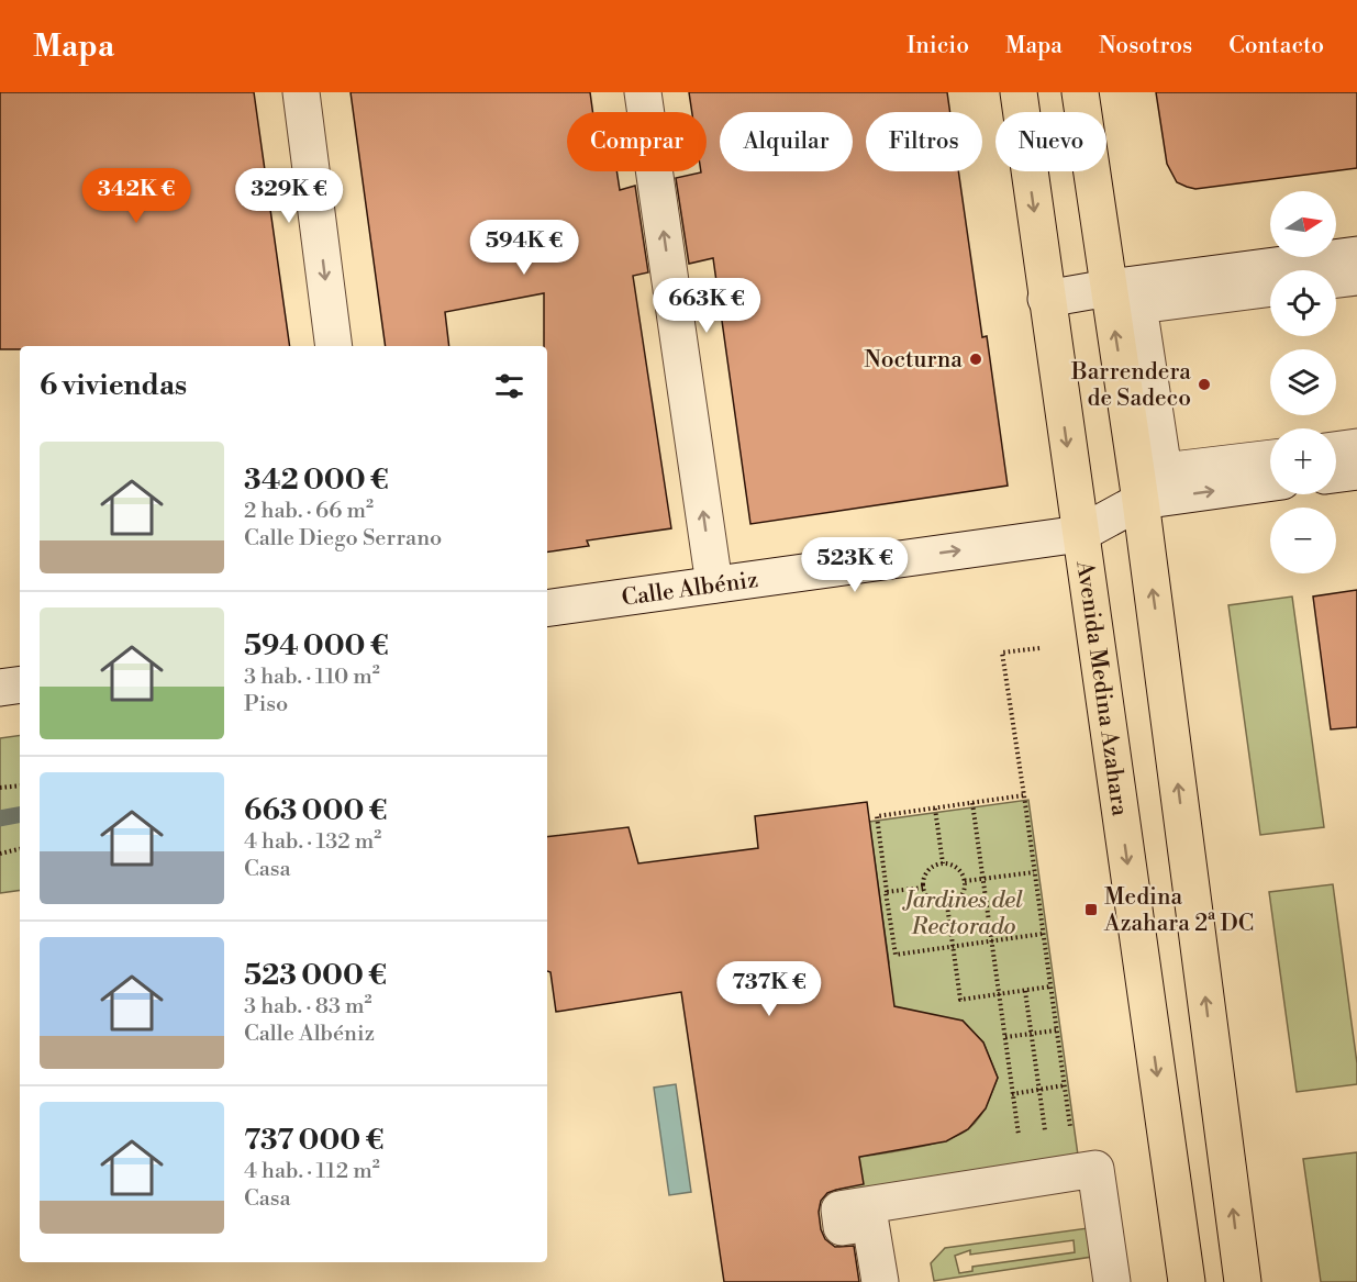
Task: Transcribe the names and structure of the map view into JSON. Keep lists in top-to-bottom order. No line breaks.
{"streets":{"main road":["Avenida Medina Azahara"],"street":["Calle Albéniz"]},"crossings":[["Calle Albéniz","Avenida Medina Azahara"]],"one_way":["Calle Albéniz"],"parks":["Jardines del Rectorado"],"places":{"other":["Nocturna","Barrendera de Sadeco"],"transit":["Medina Azahara 2ª DC"]},"north":"right","page":{"header":"Mapa","nav":["Inicio","Mapa","Nosotros","Contacto"],"chip":["Comprar","Alquilar","Filtros","Nuevo"],"price":["342K €","329K €","594K €","663K €","523K €","737K €"],"map_buttons":["+","−"],"heading":"6 viviendas","list":[{"name":"342 000 €","note":"2 hab. · 66 m² · Calle Diego Serrano"},{"name":"594 000 €","note":"3 hab. · 110 m² · Piso"},{"name":"663 000 €","note":"4 hab. · 132 m² · Casa"},{"name":"523 000 €","note":"3 hab. · 83 m² · Calle Albéniz"},{"name":"737 000 €","note":"4 hab. · 112 m² · Casa"}]}}
